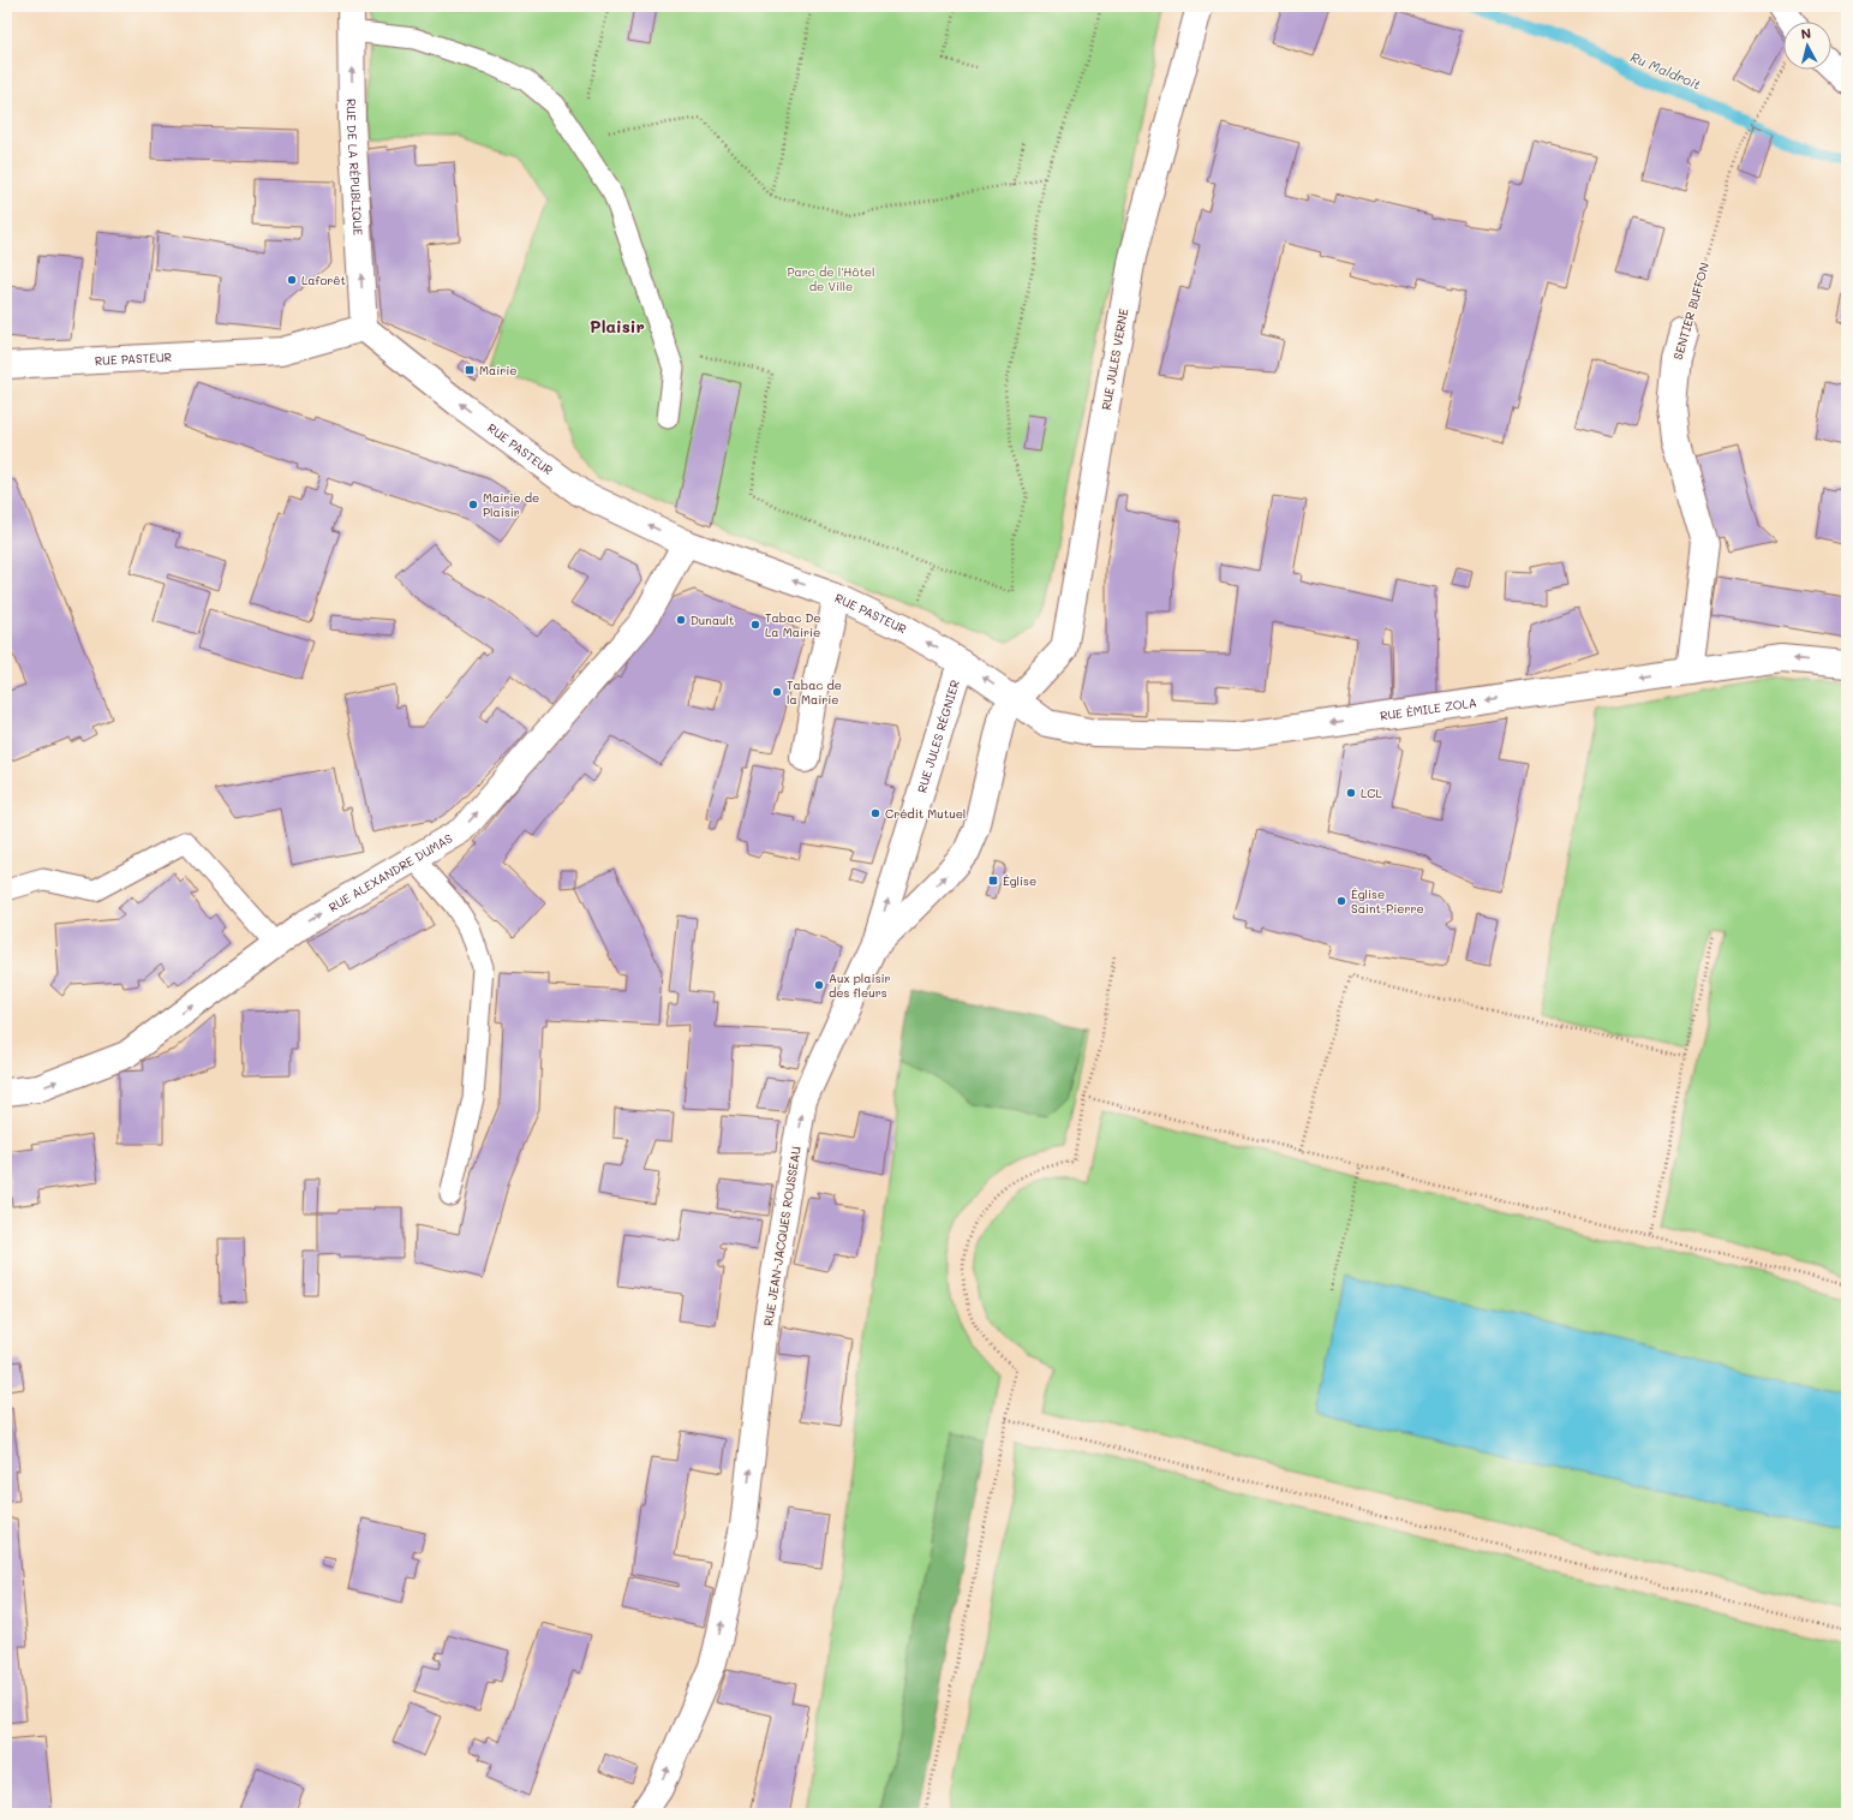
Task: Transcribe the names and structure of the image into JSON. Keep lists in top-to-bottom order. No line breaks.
{"streets":{"street":["RUE DE LA RÉPUBLIQUE","SENTIER BUFFON","RUE JULES VERNE","RUE PASTEUR","RUE ÉMILE ZOLA","RUE JULES RÉGNIER","RUE ALEXANDRE DUMAS","RUE JEAN-JACQUES ROUSSEAU"]},"crossings":[["RUE DE LA RÉPUBLIQUE","RUE PASTEUR"],["SENTIER BUFFON","RUE ÉMILE ZOLA"],["RUE JULES VERNE","RUE PASTEUR"],["RUE JULES VERNE","RUE ÉMILE ZOLA"],["RUE JULES VERNE","RUE JEAN-JACQUES ROUSSEAU"],["RUE PASTEUR","RUE ÉMILE ZOLA"],["RUE PASTEUR","RUE JULES RÉGNIER"],["RUE PASTEUR","RUE ALEXANDRE DUMAS"],["RUE PASTEUR","RUE JEAN-JACQUES ROUSSEAU"],["RUE ÉMILE ZOLA","RUE JEAN-JACQUES ROUSSEAU"],["RUE JULES RÉGNIER","RUE JEAN-JACQUES ROUSSEAU"]],"one_way":["RUE DE LA RÉPUBLIQUE","RUE PASTEUR","RUE ÉMILE ZOLA","RUE ALEXANDRE DUMAS","RUE JEAN-JACQUES ROUSSEAU"],"districts":["Plaisir"],"water":["Ru Maldroit"],"parks":["Parc de l'Hôtel de Ville"],"places":{"other":["Laforêt","Mairie de Plaisir","Dunault","Tabac De La Mairie","Tabac de la Mairie","LCL","Crédit Mutuel","Église Saint-Pierre","Aux plaisir des fleurs"],"transit":["Mairie","Église"]},"north":"top"}
